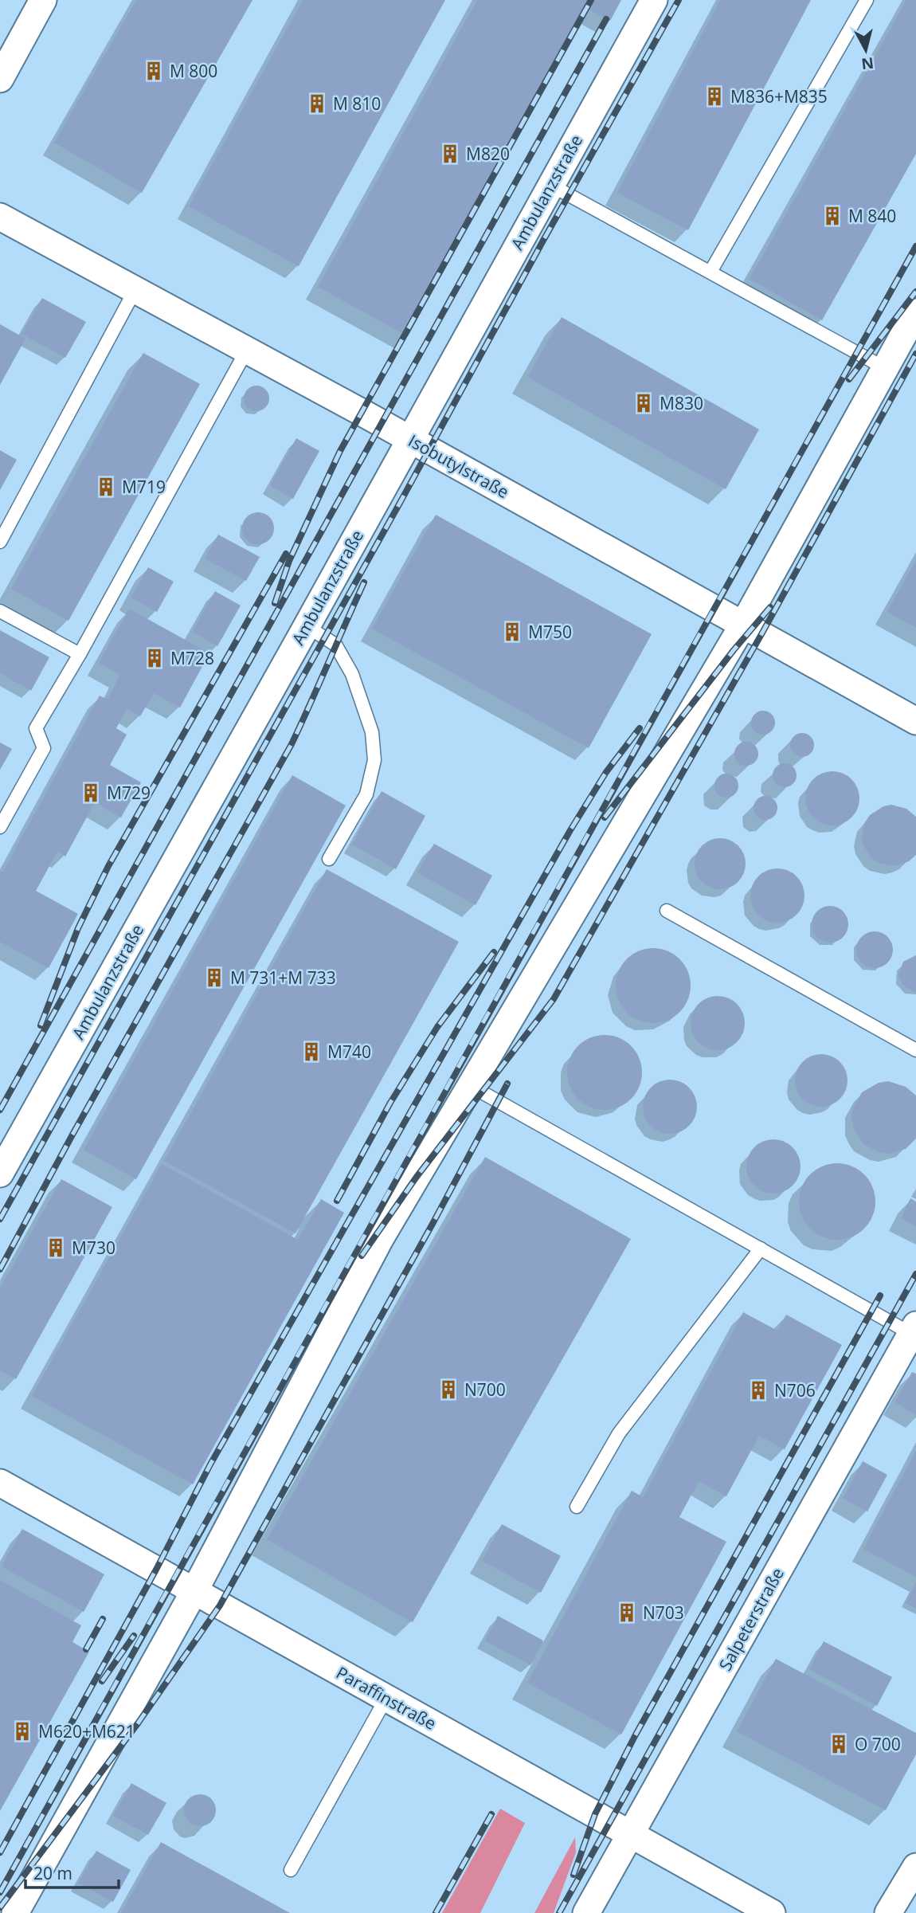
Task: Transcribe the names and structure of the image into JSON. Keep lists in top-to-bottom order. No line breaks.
{"streets":{"street":["Ambulanzstraße","Isobutylstraße","Salpeterstraße","Paraffinstraße"]},"crossings":[["Ambulanzstraße","Isobutylstraße"],["Salpeterstraße","Paraffinstraße"]],"places":{"building":["M 800","M836+M835","M 810","M820","M 840","M830","M719","M750","M728","M729","M 731+M 733","M740","M730","N700","N706","N703","M620+M621","O 700"]},"scale_bar":"20 m","north":"bottom"}
